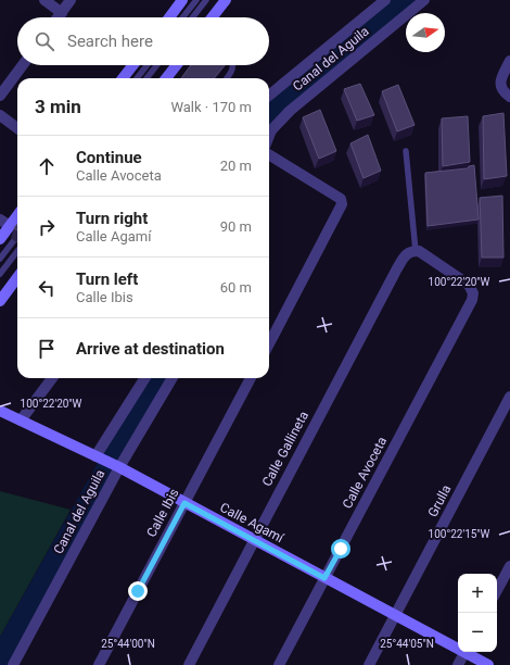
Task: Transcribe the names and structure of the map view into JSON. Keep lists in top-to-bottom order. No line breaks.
{"streets":{"street":["Canal del Aguila","Calle Gallineta","Calle Avoceta","Grulla","Calle Ibis","Calle Agamí"]},"crossings":[["Canal del Aguila","Calle Agamí"],["Calle Gallineta","Calle Avoceta"],["Calle Gallineta","Calle Agamí"],["Calle Avoceta","Calle Agamí"],["Grulla","Calle Agamí"],["Calle Ibis","Calle Agamí"]],"north":"right","page":{"search":"Search here","heading":["3 min","Walk · 170 m"],"list":[["Continue","Calle Avoceta","20 m"],["Turn right","Calle Agamí","90 m"],["Turn left","Calle Ibis","60 m"],"Arrive at destination"],"map_buttons":["+","−"]},"coordinates":["100°22'20\"W","100°22'15\"W","25°44'00\"N","25°44'05\"N"]}
